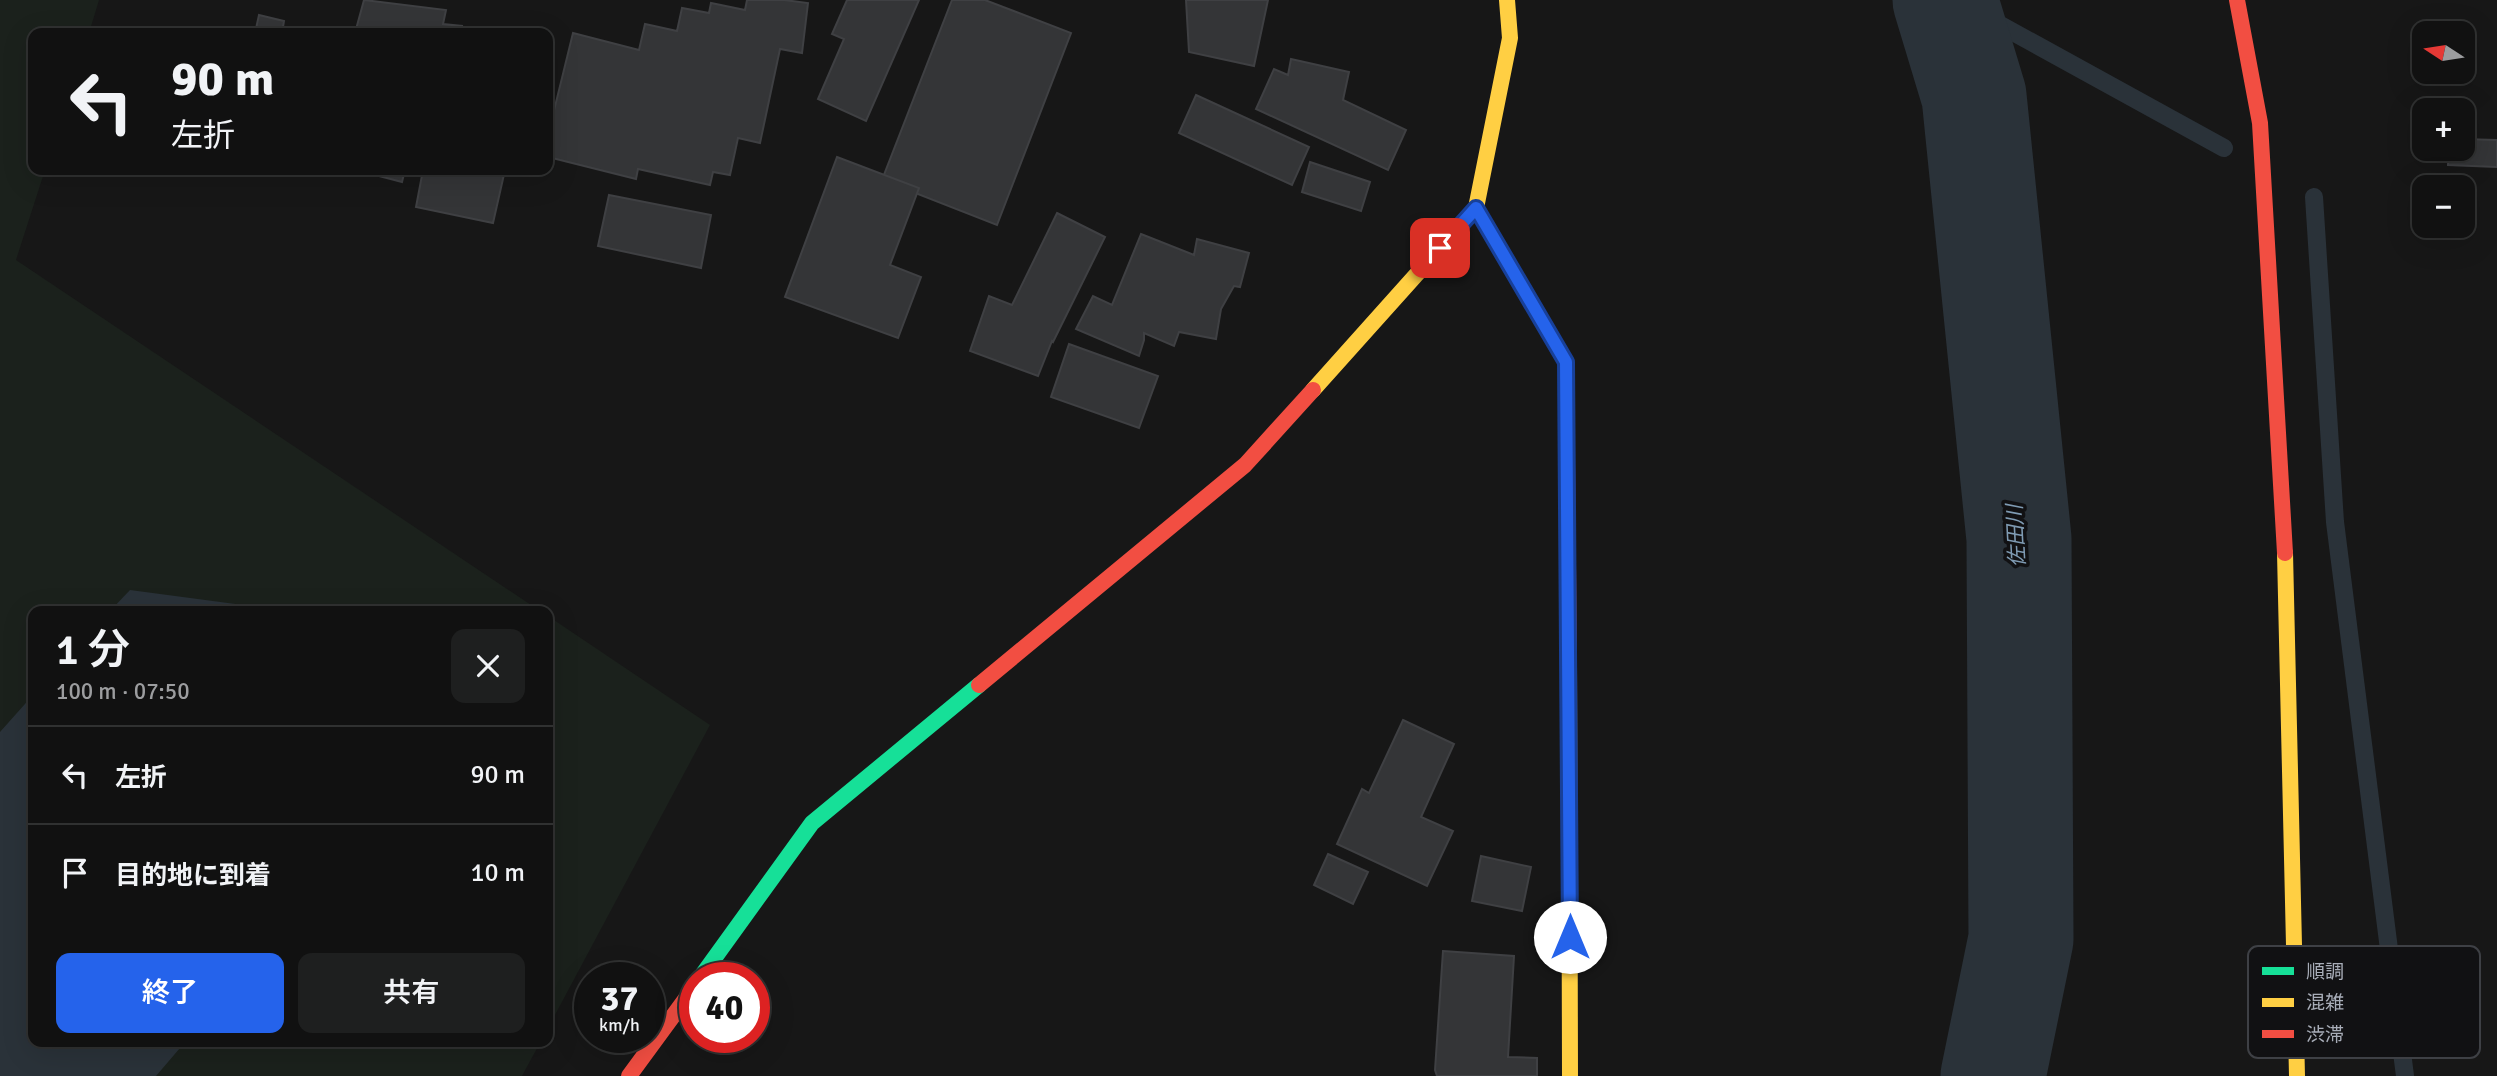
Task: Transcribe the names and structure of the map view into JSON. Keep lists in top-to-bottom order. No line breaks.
{"water":["佐田川"],"legend":["順調","混雑","渋滞"],"north":"left","page":{"map_buttons":["+","−"],"turn":["90 m","左折"],"heading":["1 分","100 m · 07:50"],"list":[{"name":"左折","value":"90 m"},{"name":"目的地に到着","value":"10 m"}],"buttons":["終了","共有"],"speed":"37 km/h","limit":"40"}}
